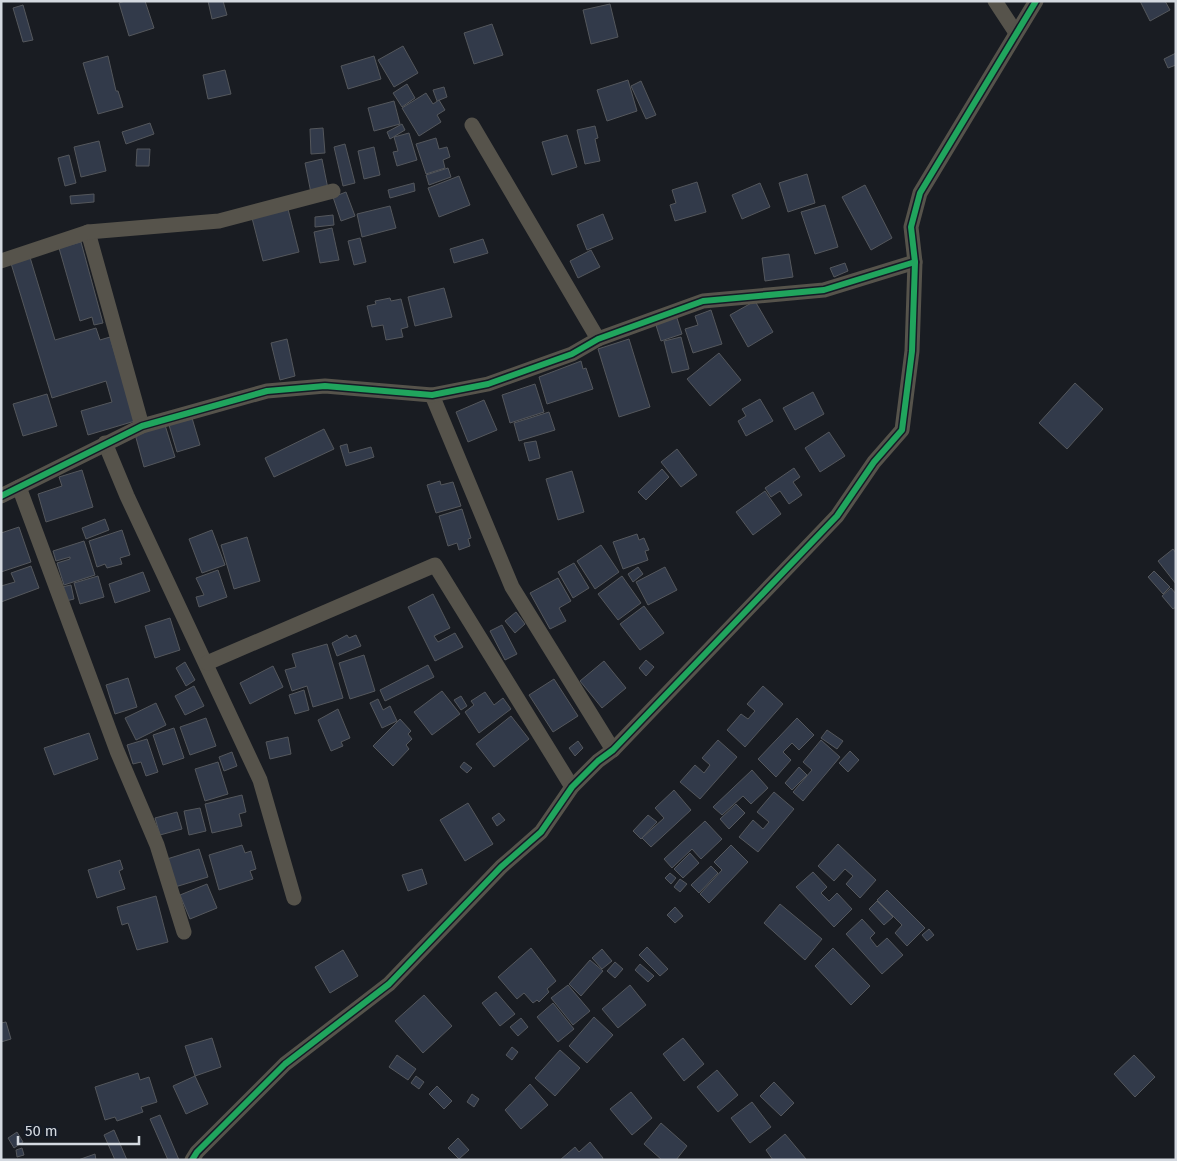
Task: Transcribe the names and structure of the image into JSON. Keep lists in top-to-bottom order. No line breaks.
{"scale_bar":"50 m"}
